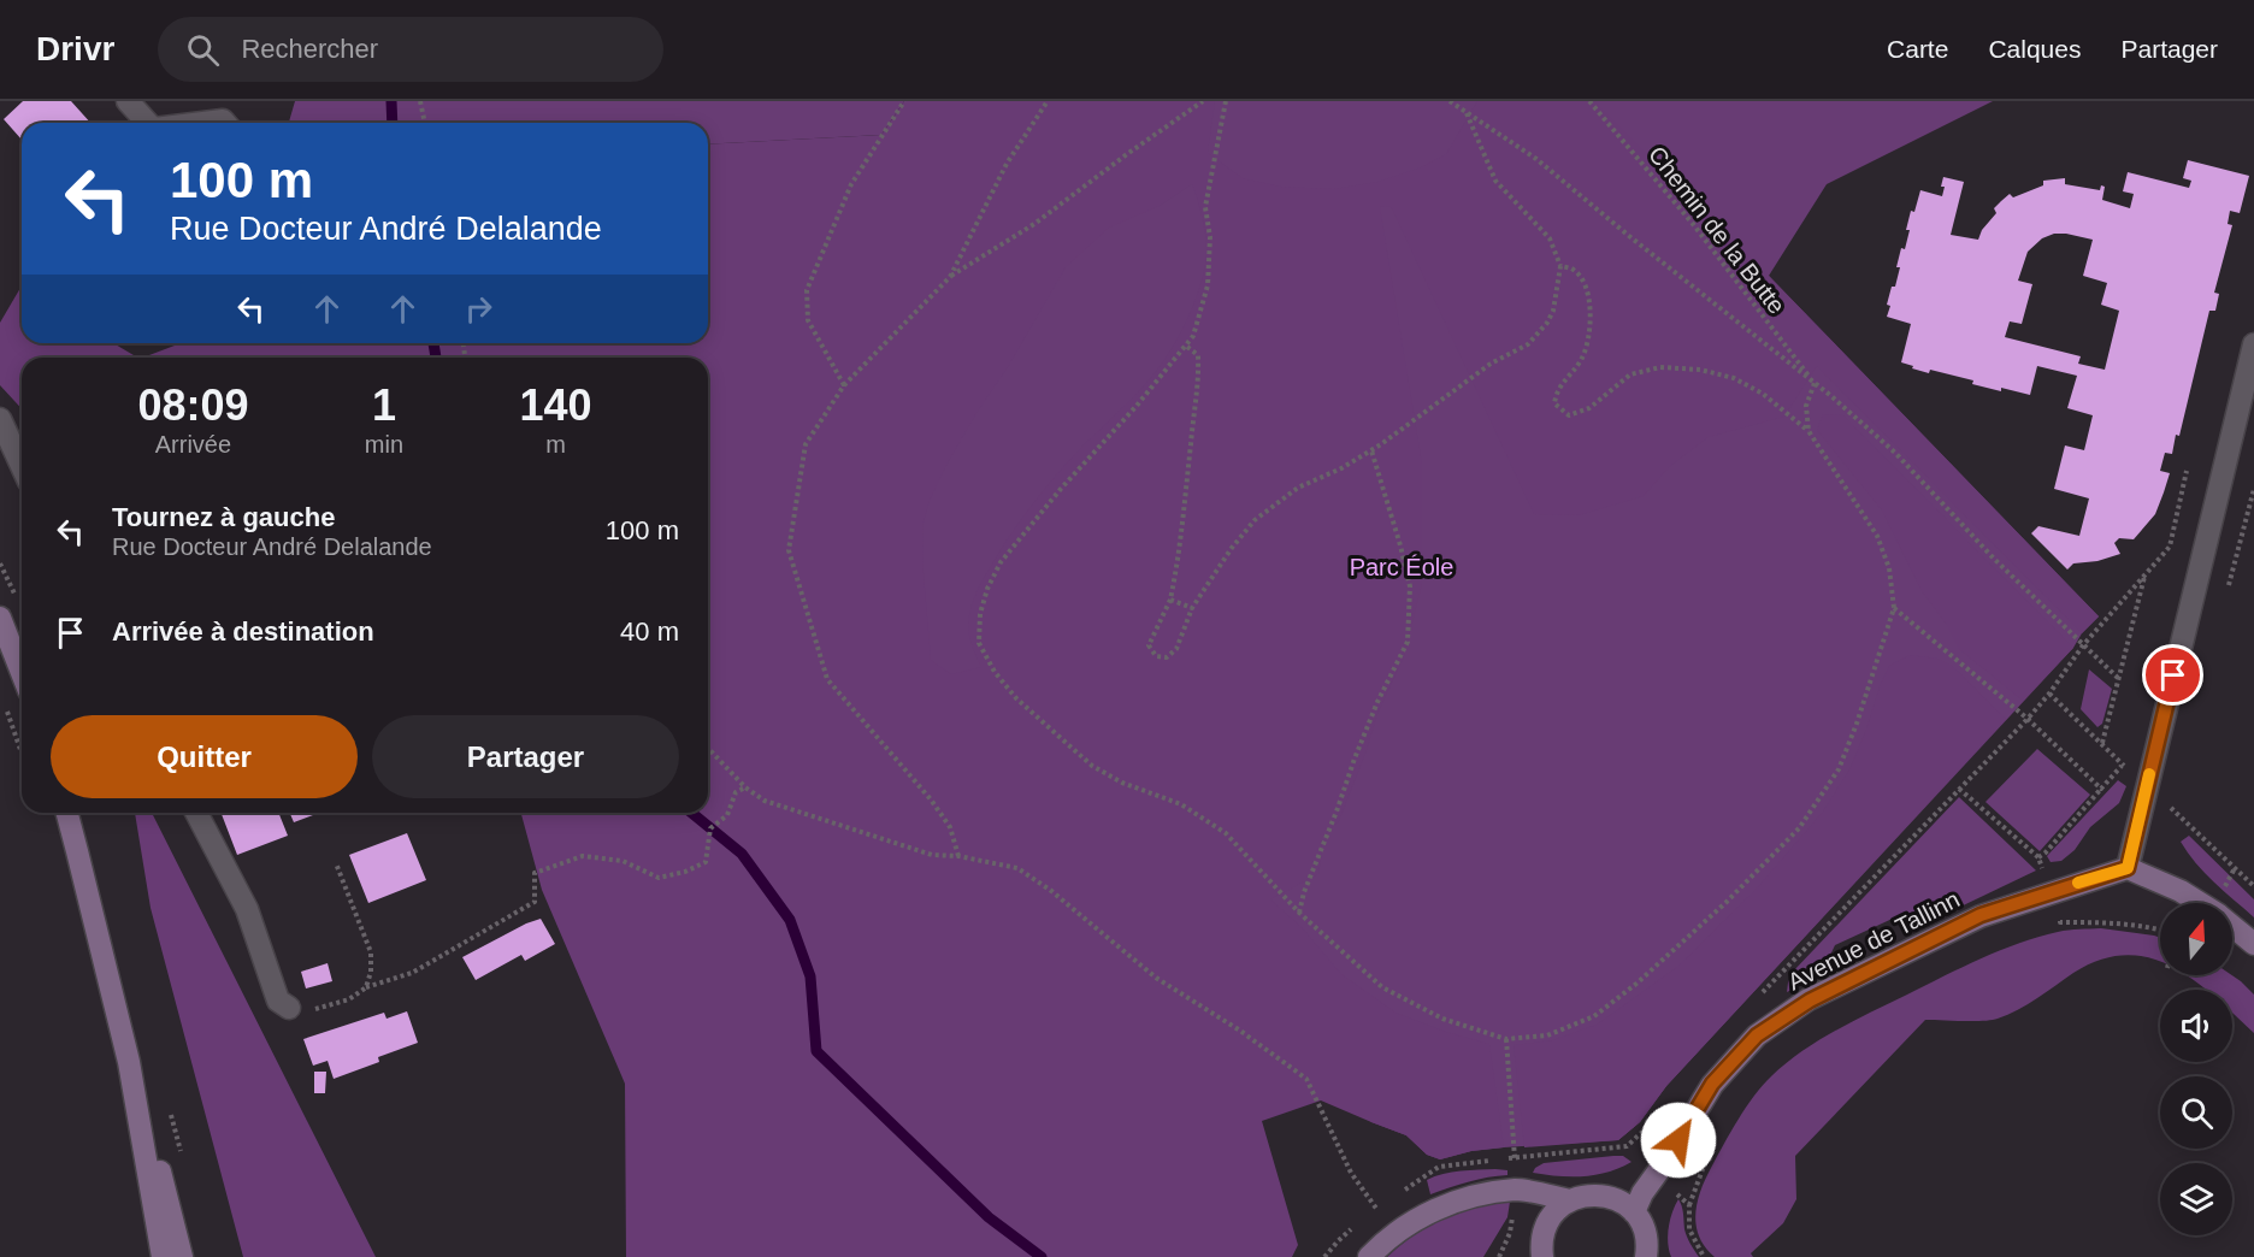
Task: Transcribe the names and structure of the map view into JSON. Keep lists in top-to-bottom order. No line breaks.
{"streets":{"street":["Avenue de Tallinn"],"path":["Chemin de la Butte"]},"parks":["Parc Éole"],"north":"top","page":{"header":"Drivr","search":"Rechercher","nav":["Carte","Calques","Partager"],"turn":["100 m","Rue Docteur André Delalande"],"eta":["08:09","Arrivée","1","min","140","m"],"list":[{"name":"Tournez à gauche","note":"Rue Docteur André Delalande","value":"100 m"},{"name":"Arrivée à destination","value":"40 m"}],"buttons":["Quitter","Partager"]}}
